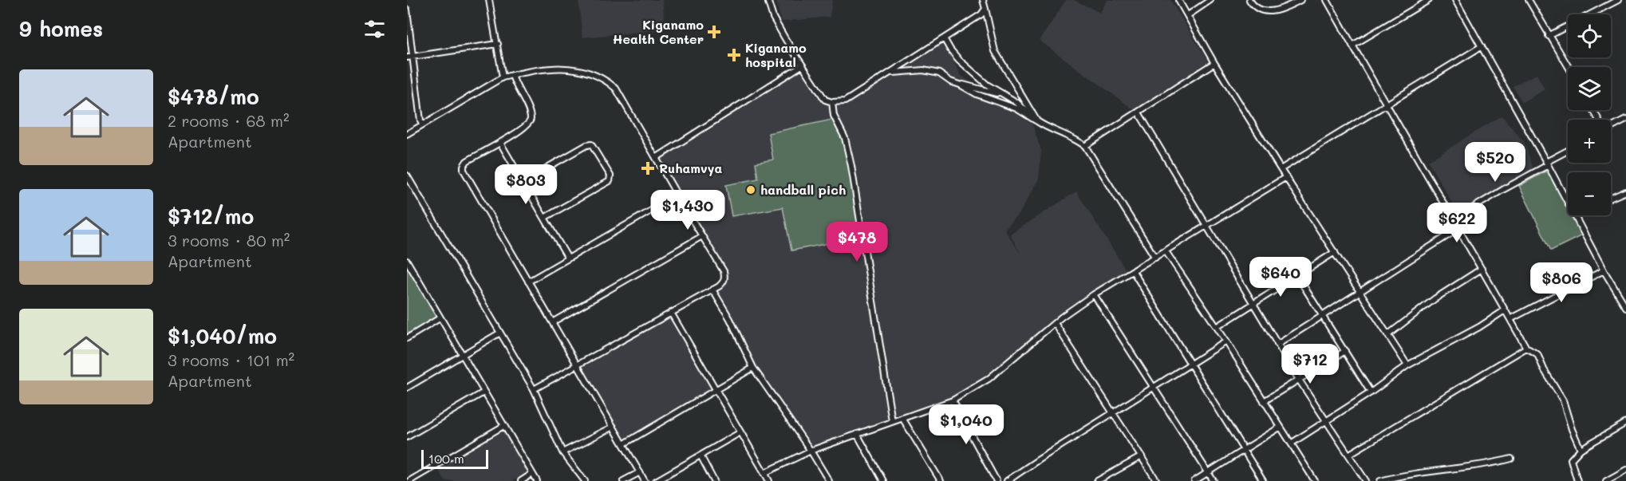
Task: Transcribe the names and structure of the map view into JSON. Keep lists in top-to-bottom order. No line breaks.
{"places":{"health":["Kiganamo Health Center","Kiganamo hospital","Ruhamvya"],"other":["handball pich"]},"scale_bar":"100 m","page":{"heading":"9 homes","map_buttons":["+","−"],"list":[{"name":"$478/mo","note":"2 rooms · 68 m² · Apartment"},{"name":"$712/mo","note":"3 rooms · 80 m² · Apartment"},{"name":"$1,040/mo","note":"3 rooms · 101 m² · Apartment"}],"price":["$520","$803","$1,430","$622","$478","$640","$806","$712","$1,040"],"scale":"100 m"}}
